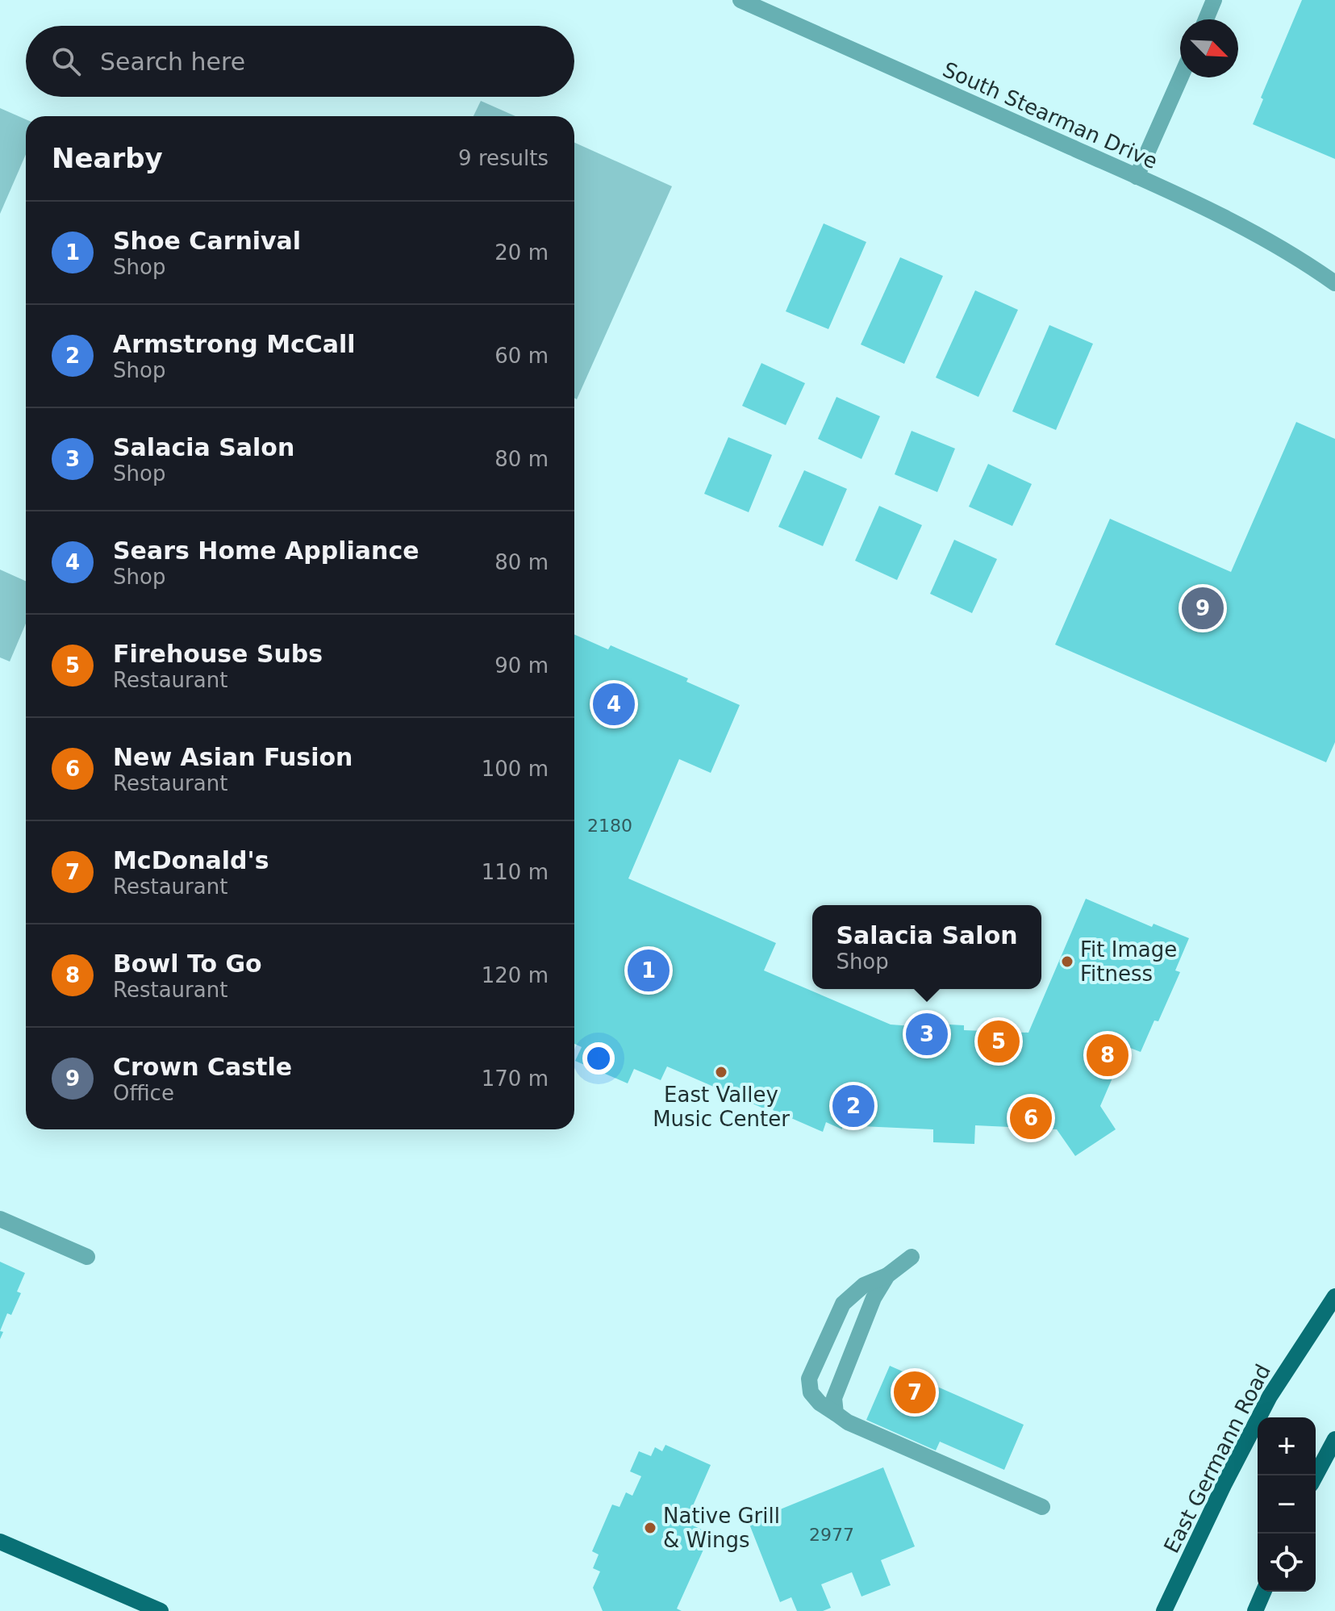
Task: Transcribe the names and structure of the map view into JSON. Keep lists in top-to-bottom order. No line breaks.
{"streets":{"main road":["East Germann Road"],"street":["South Stearman Drive"]},"places":["Fit Image Fitness","East Valley Music Center","Native Grill & Wings"],"house_numbers":["2180","2977"],"north":"bottom right","page":{"search":"Search here","heading":["Nearby","9 results"],"list":[{"mark":"1","name":"Shoe Carnival","note":"Shop","value":"20 m"},{"mark":"2","name":"Armstrong McCall","note":"Shop","value":"60 m"},{"mark":"3","name":"Salacia Salon","note":"Shop","value":"80 m"},{"mark":"4","name":"Sears Home Appliance","note":"Shop","value":"80 m"},{"mark":"5","name":"Firehouse Subs","note":"Restaurant","value":"90 m"},{"mark":"6","name":"New Asian Fusion","note":"Restaurant","value":"100 m"},{"mark":"7","name":"McDonald's","note":"Restaurant","value":"110 m"},{"mark":"8","name":"Bowl To Go","note":"Restaurant","value":"120 m"},{"mark":"9","name":"Crown Castle","note":"Office","value":"170 m"}],"pins":["9","4","1","3","5","8","2","6","7"],"popup":["Salacia Salon","Shop"],"map_buttons":["+","−"]}}
